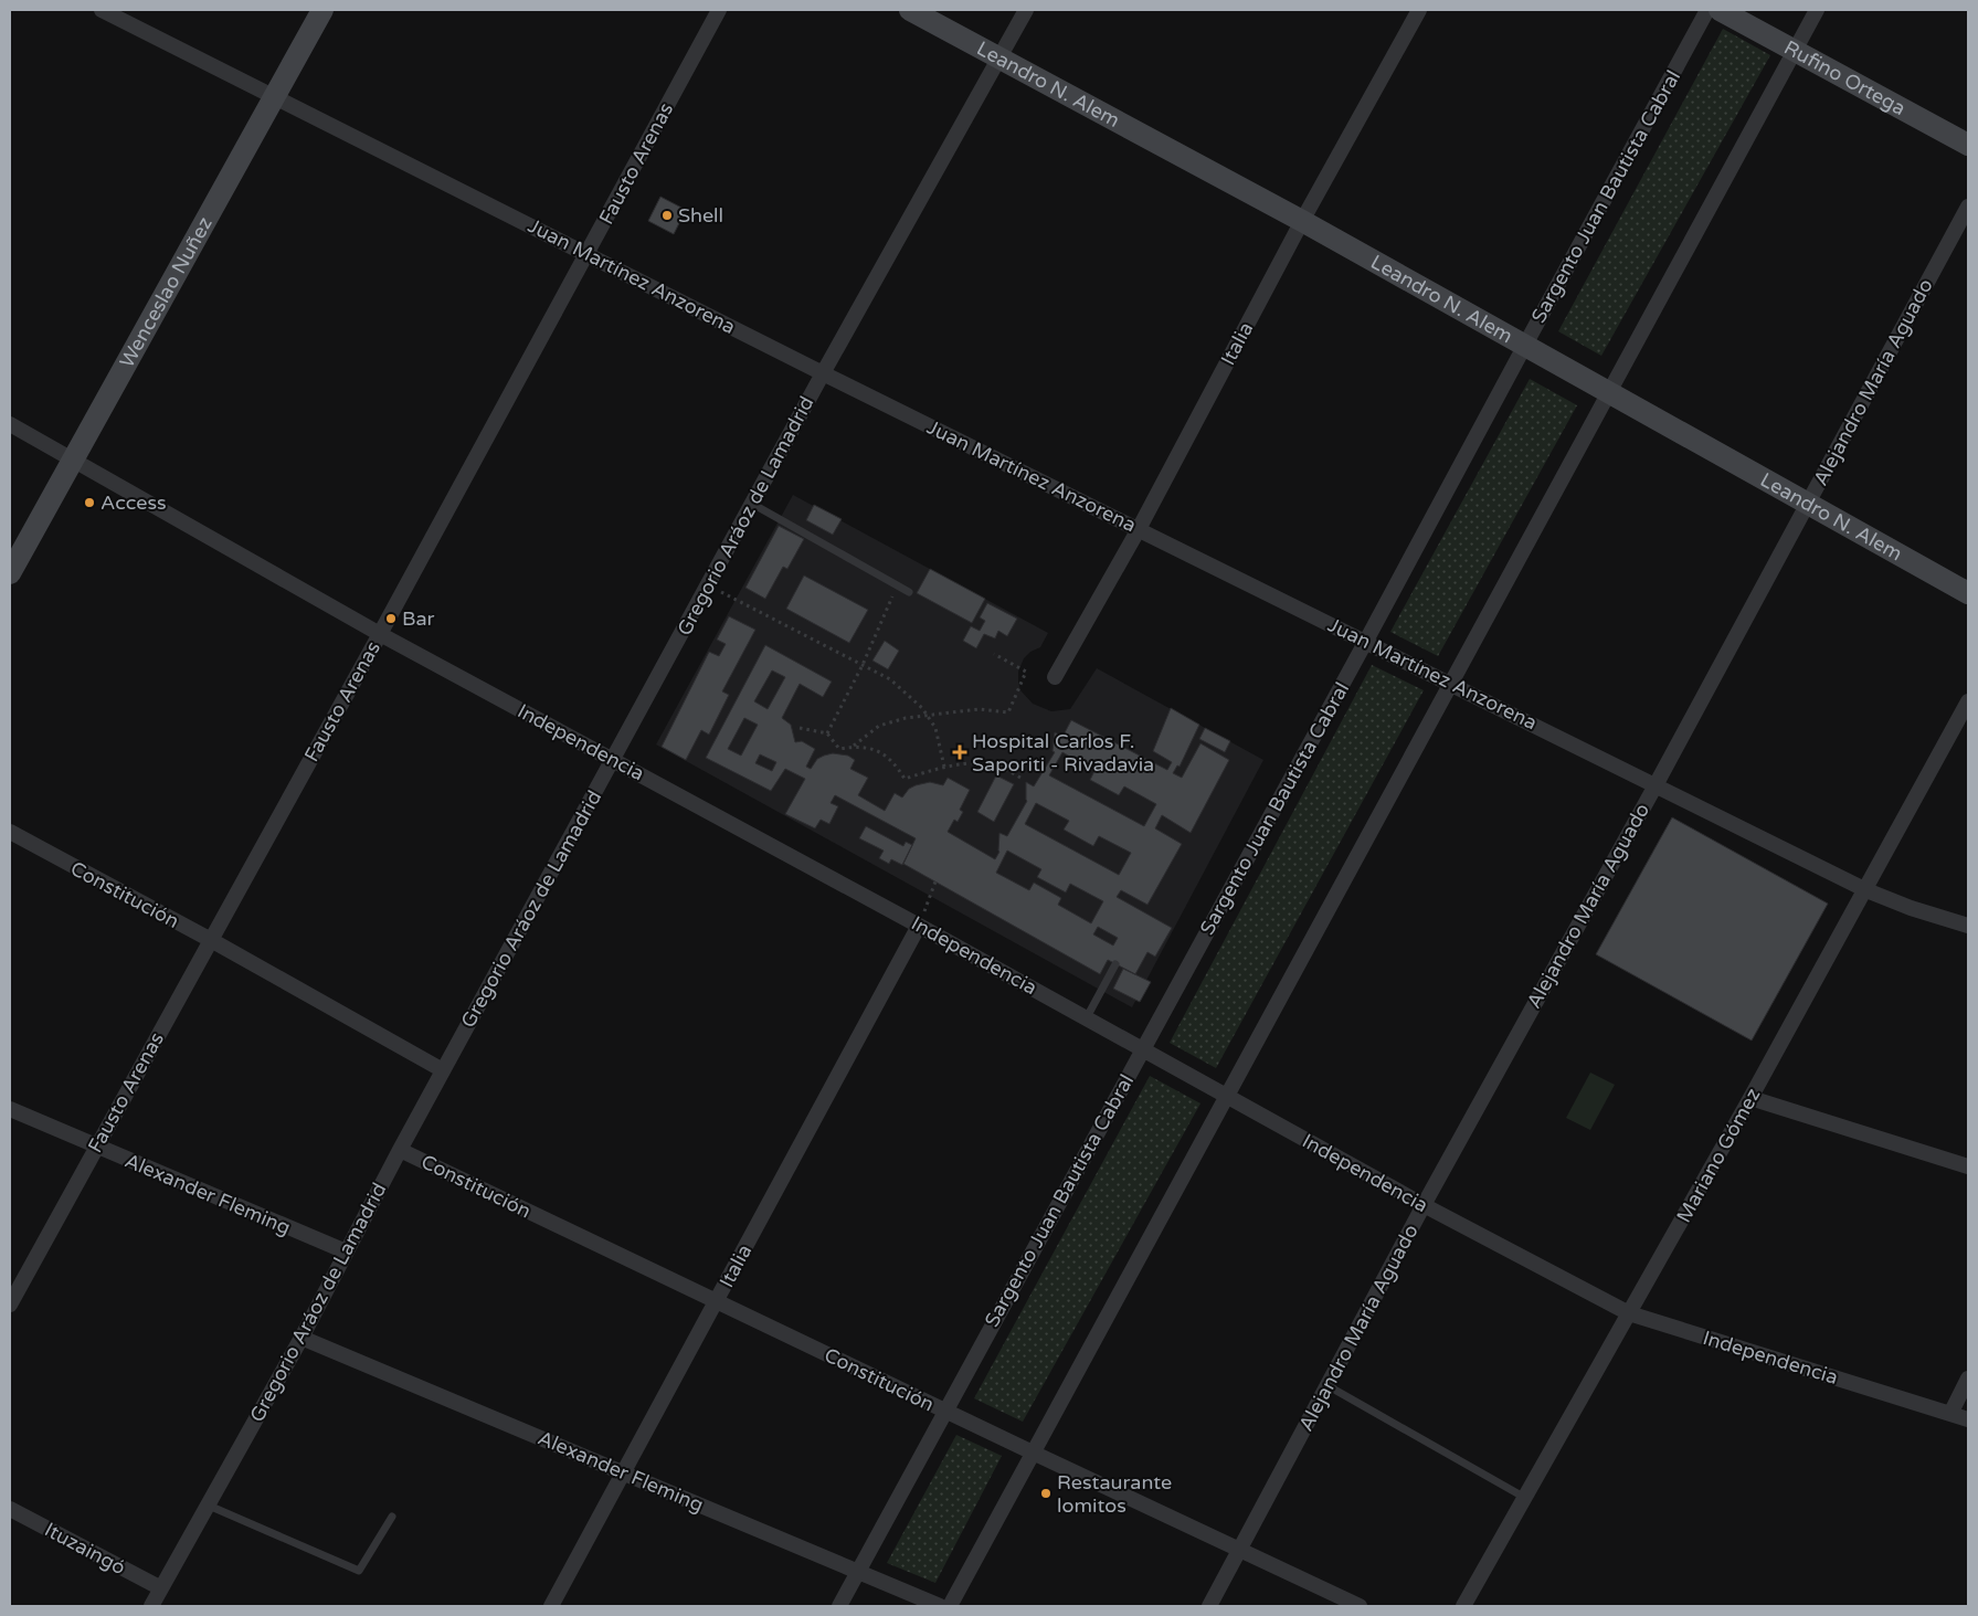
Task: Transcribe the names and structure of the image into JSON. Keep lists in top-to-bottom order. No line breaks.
{"streets":{"street":["Rufino Ortega","Leandro N. Alem","Fausto Arenas","Sargento Juan Bautista Cabral","Juan Martínez Anzorena","Wenceslao Nuñez","Italia","Alejandro María Aguado","Gregorio Aráoz de Lamadrid","Independencia","Constitución","Mariano Gómez","Alexander Fleming","Ituzaingó"]},"crossings":[["Leandro N. Alem","Sargento Juan Bautista Cabral"],["Leandro N. Alem","Italia"],["Leandro N. Alem","Alejandro María Aguado"],["Leandro N. Alem","Gregorio Aráoz de Lamadrid"],["Fausto Arenas","Juan Martínez Anzorena"],["Fausto Arenas","Independencia"],["Fausto Arenas","Constitución"],["Fausto Arenas","Alexander Fleming"],["Sargento Juan Bautista Cabral","Juan Martínez Anzorena"],["Sargento Juan Bautista Cabral","Independencia"],["Sargento Juan Bautista Cabral","Constitución"],["Sargento Juan Bautista Cabral","Alexander Fleming"],["Juan Martínez Anzorena","Wenceslao Nuñez"],["Juan Martínez Anzorena","Italia"],["Juan Martínez Anzorena","Alejandro María Aguado"],["Juan Martínez Anzorena","Gregorio Aráoz de Lamadrid"],["Juan Martínez Anzorena","Mariano Gómez"],["Wenceslao Nuñez","Independencia"],["Italia","Independencia"],["Italia","Constitución"],["Italia","Alexander Fleming"],["Alejandro María Aguado","Independencia"],["Alejandro María Aguado","Constitución"],["Gregorio Aráoz de Lamadrid","Independencia"],["Gregorio Aráoz de Lamadrid","Constitución"],["Gregorio Aráoz de Lamadrid","Alexander Fleming"],["Gregorio Aráoz de Lamadrid","Ituzaingó"],["Independencia","Mariano Gómez"]],"places":{"other":["Shell","Access","Bar","Restaurante lomitos"],"health":["Hospital Carlos F. Saporiti - Rivadavia"]}}
